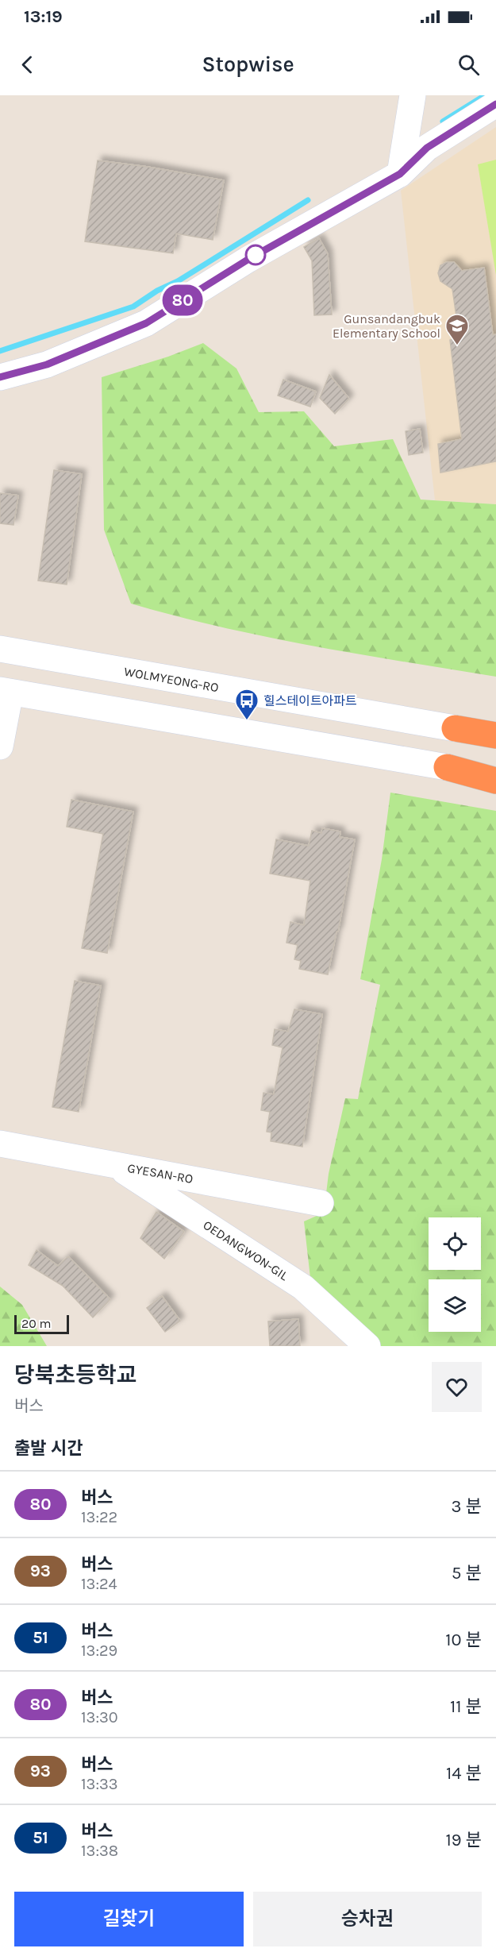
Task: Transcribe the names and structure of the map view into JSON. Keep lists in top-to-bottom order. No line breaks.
{"streets":{"street":["WOLMYEONG-RO","GYESAN-RO","OEDANGWON-GIL"]},"crossings":[["GYESAN-RO","OEDANGWON-GIL"]],"places":{"school or university":["Gunsandangbuk Elementary School"],"bus stop":["힐스테이트아파트"]},"lines":["bus line 80"],"scale_bar":"20 m","page":{"status":"13:19","header":"Stopwise","on_map":"80","scale":"20 m","heading":[["당북초등학교","버스"],"출발 시간"],"list":[{"mark":"80","name":"버스","note":"13:22","value":"3 분"},{"mark":"93","name":"버스","note":"13:24","value":"5 분"},{"mark":"51","name":"버스","note":"13:29","value":"10 분"},{"mark":"80","name":"버스","note":"13:30","value":"11 분"},{"mark":"93","name":"버스","note":"13:33","value":"14 분"},{"mark":"51","name":"버스","note":"13:38","value":"19 분"}],"buttons":["길찾기","승차권"]}}
